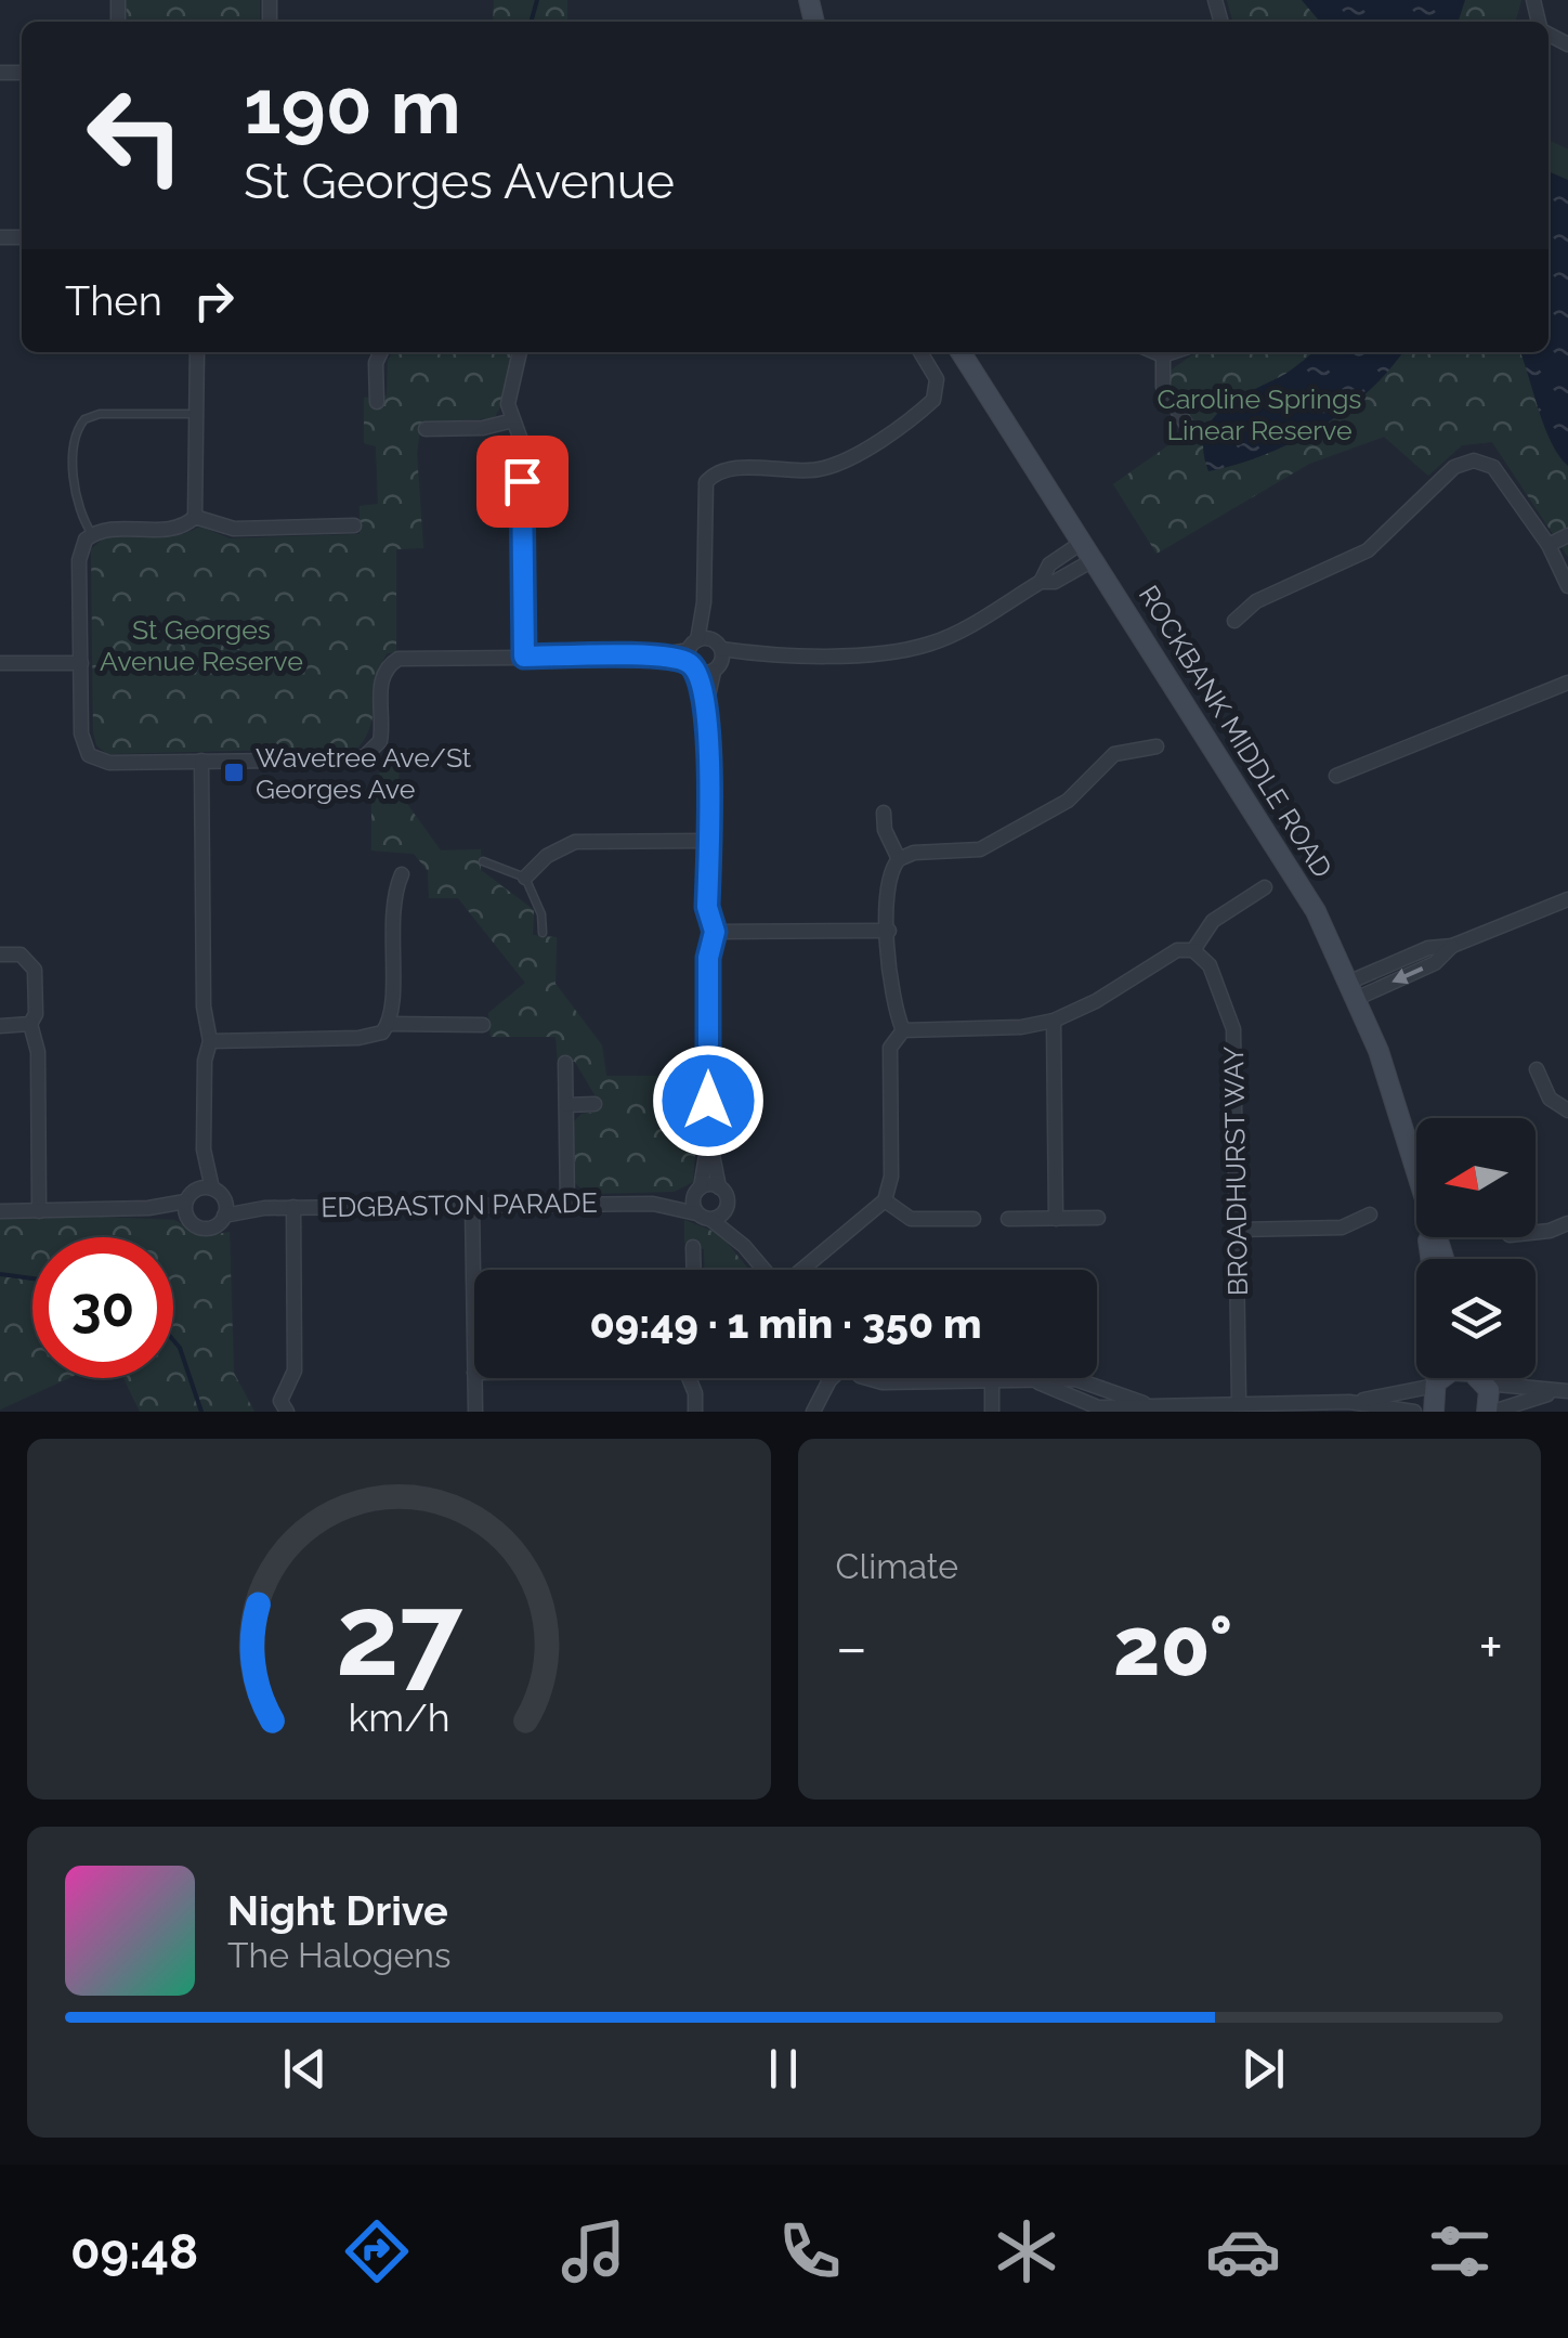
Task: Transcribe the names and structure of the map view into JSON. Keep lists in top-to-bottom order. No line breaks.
{"streets":{"street":["ROCKBANK MIDDLE ROAD","BROADHURST WAY","EDGBASTON PARADE"]},"parks":["Caroline Springs Linear Reserve","St Georges Avenue Reserve"],"places":{"transit":["Wavetree Ave/St Georges Ave"]},"north":"left","page":{"turn":["190 m","St Georges Avenue"],"then":"Then","limit":"30","trip":"09:49 · 1 min · 350 m","tile":"Climate","heat":["−","20°","+"],"song":["Night Drive","The Halogens"],"tabs":"09:48","gauge":["27","km/h"]}}
